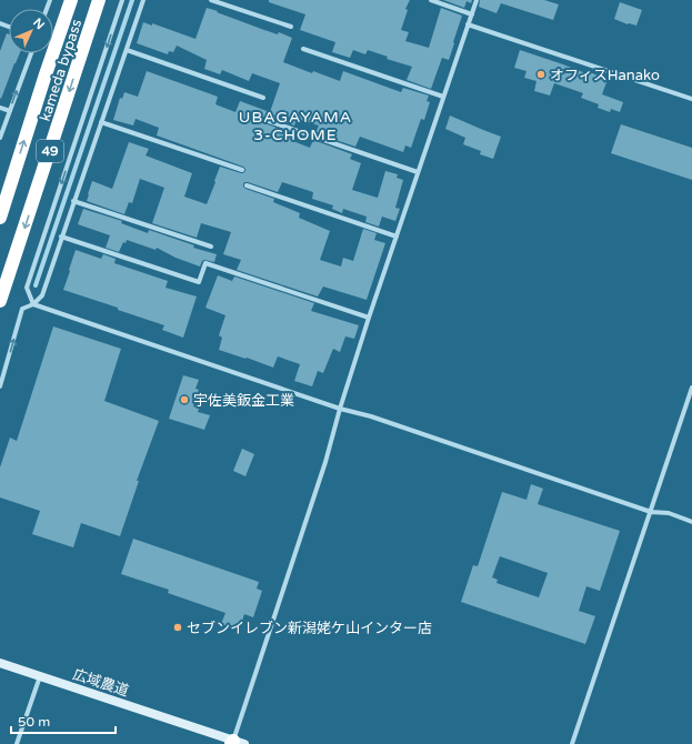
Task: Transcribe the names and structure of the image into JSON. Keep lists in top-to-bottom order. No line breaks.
{"streets":{"highway":["kameda bypass","49"],"street":["広域農道"]},"districts":["UBAGAYAMA 3-CHOME"],"places":["オフィスHanako","宇佐美鈑金工業","セブンイレブン新潟姥ケ山インター店"],"scale_bar":"50 m","north":"top right"}
